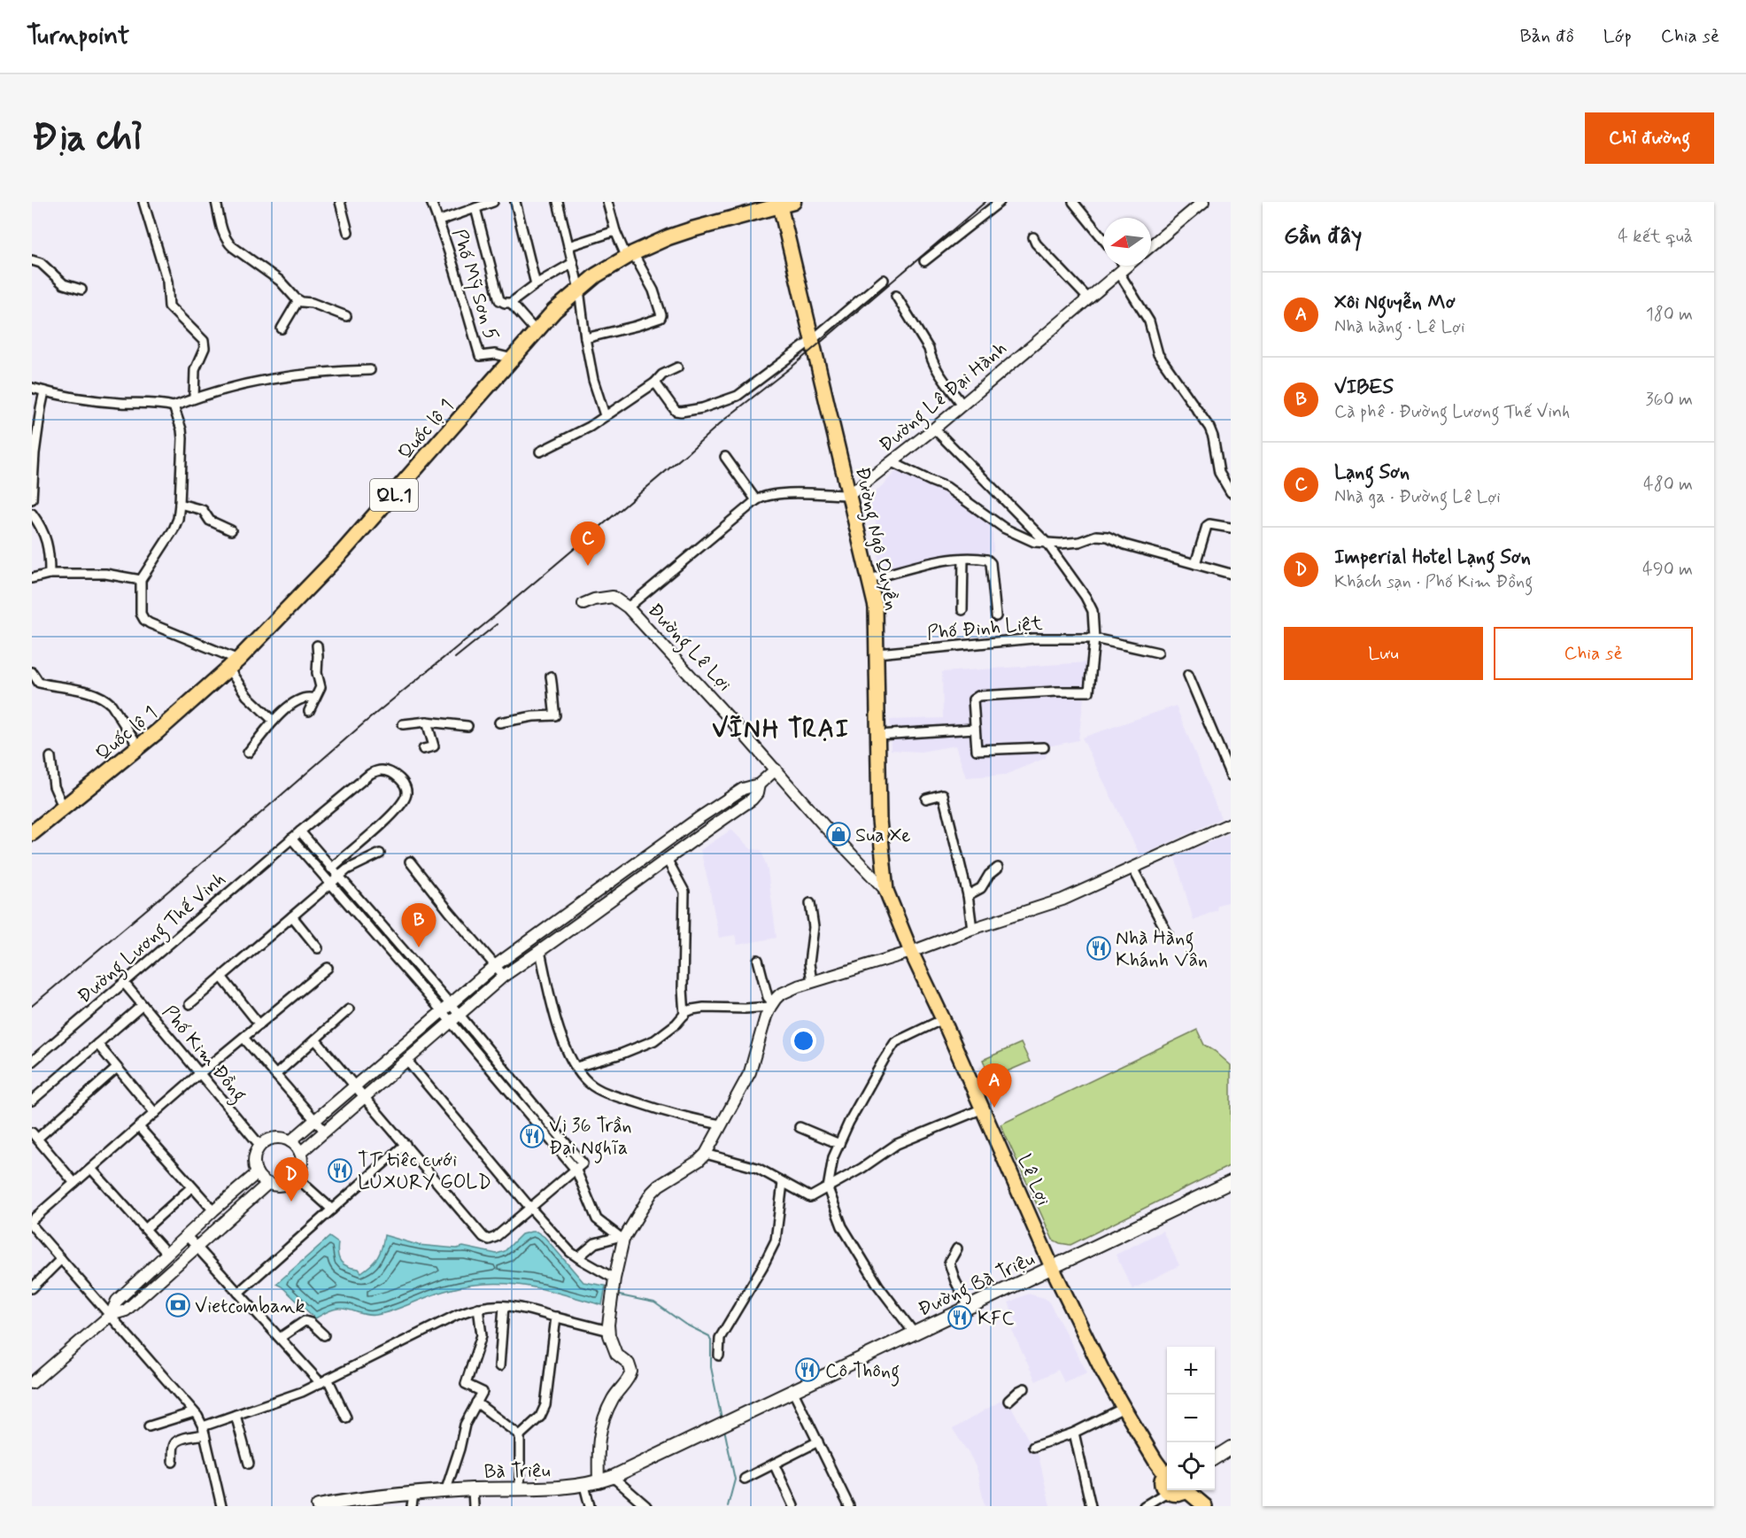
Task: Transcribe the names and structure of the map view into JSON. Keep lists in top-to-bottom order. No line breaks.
{"streets":{"highway":["Quốc lộ 1","QL.1"],"main road":["Đường Ngô Quyền","Lê Lợi","Đường Bà Triệu","Bà Triệu"],"street":["Phố Mỹ Sơn 5","Đường Lê Đại Hành","Phố Đinh Liệt","Đường Lê Lợi","Đường Lương Thế Vinh","Phố Kim Đồng"]},"crossings":[["Phố Mỹ Sơn 5","Quốc lộ 1"],["Đường Lê Đại Hành","Đường Ngô Quyền"],["Quốc lộ 1","Đường Ngô Quyền"],["Đường Ngô Quyền","Phố Đinh Liệt"],["Đường Ngô Quyền","Đường Lê Lợi"],["Đường Ngô Quyền","Lê Lợi"],["Đường Lê Lợi","Lê Lợi"],["Đường Lương Thế Vinh","Phố Kim Đồng"],["Lê Lợi","Đường Bà Triệu"],["Đường Bà Triệu","Bà Triệu"]],"districts":["VĨNH TRẠI"],"places":{"shop":["Sua Xe"],"restaurant":["Nhà Hàng Khánh Vân","Vị 36 Trần Đại Nghĩa","TT tiêc cưới LUXURY GOLD","KFC","Cô Thông"],"bank":["Vietcombank"]},"north":"left","page":{"header":"Turnpoint","nav":["Bản đồ","Lớp","Chia sẻ"],"buttons":["Chỉ đường",["Lưu","Chia sẻ"]],"title":"Địa chỉ","heading":["Gần đây","4 kết quả"],"list":[{"mark":"A","name":"Xôi Nguyễn Mơ","note":"Nhà hàng · Lê Lợi","value":"180 m"},{"mark":"B","name":"VIBES","note":"Cà phê · Đường Lương Thế Vinh","value":"360 m"},{"mark":"C","name":"Lạng Sơn","note":"Nhà ga · Đường Lê Lợi","value":"480 m"},{"mark":"D","name":"Imperial Hotel Lạng Sơn","note":"Khách sạn · Phố Kim Đồng","value":"490 m"}],"pins":["C","B","A","D"],"map_buttons":["+","−"]}}
